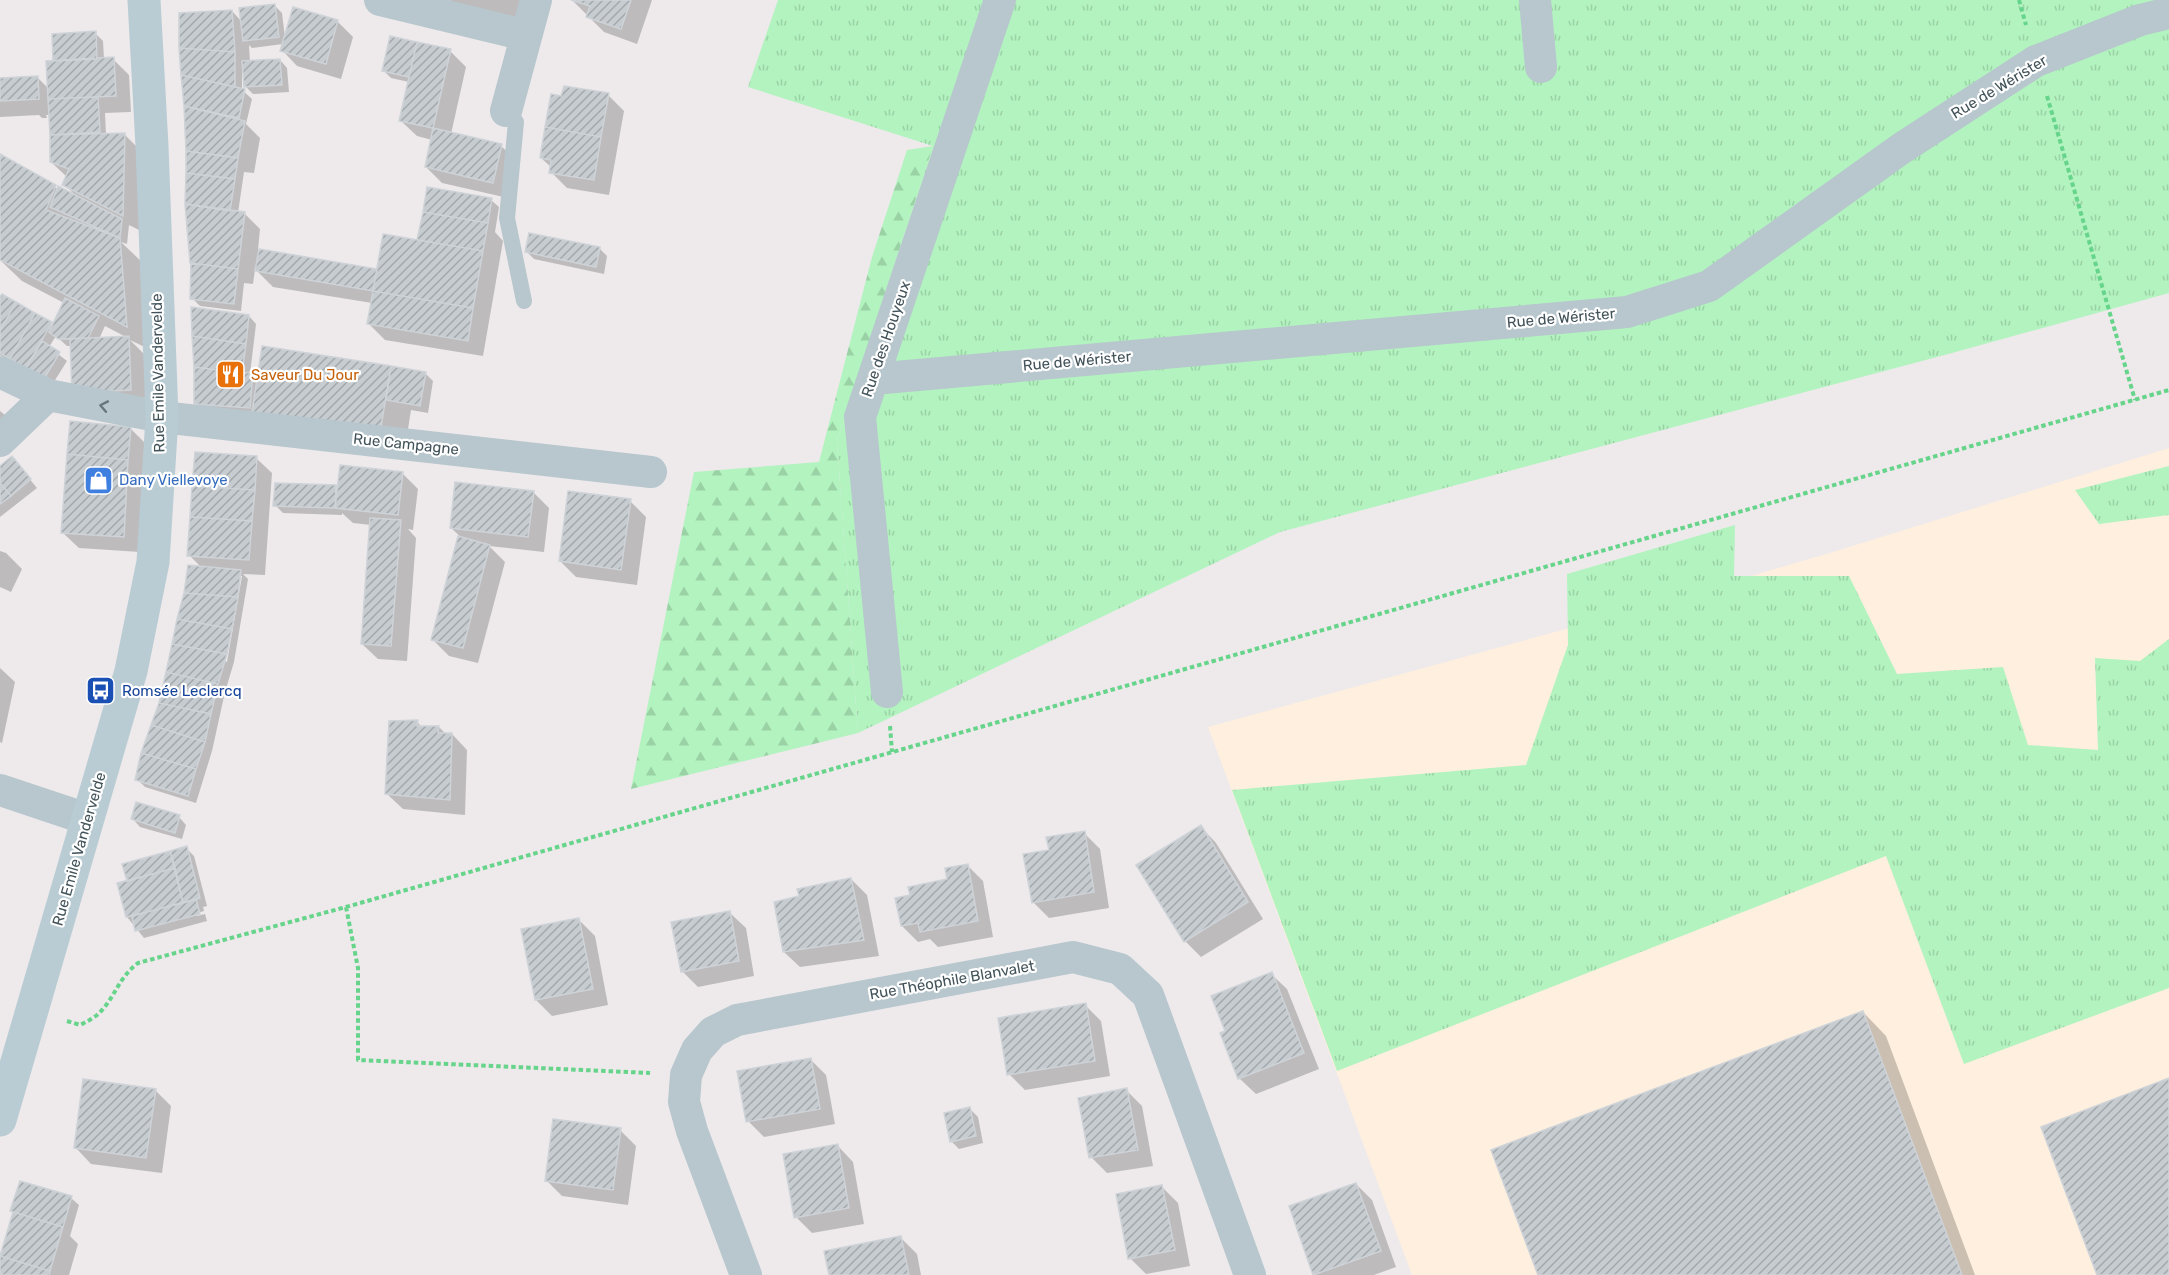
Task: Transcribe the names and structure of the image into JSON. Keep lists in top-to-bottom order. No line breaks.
{"streets":{"main road":["Rue Emile Vandervelde"],"street":["Rue de Wérister","Rue des Houyeux","Rue Campagne","Rue Théophile Blanvalet"]},"crossings":[["Rue de Wérister","Rue des Houyeux"],["Rue Emile Vandervelde","Rue Campagne"]],"places":{"restaurant":["Saveur Du Jour"],"shop":["Dany Viellevoye"],"bus stop":["Romsée Leclercq"]}}
